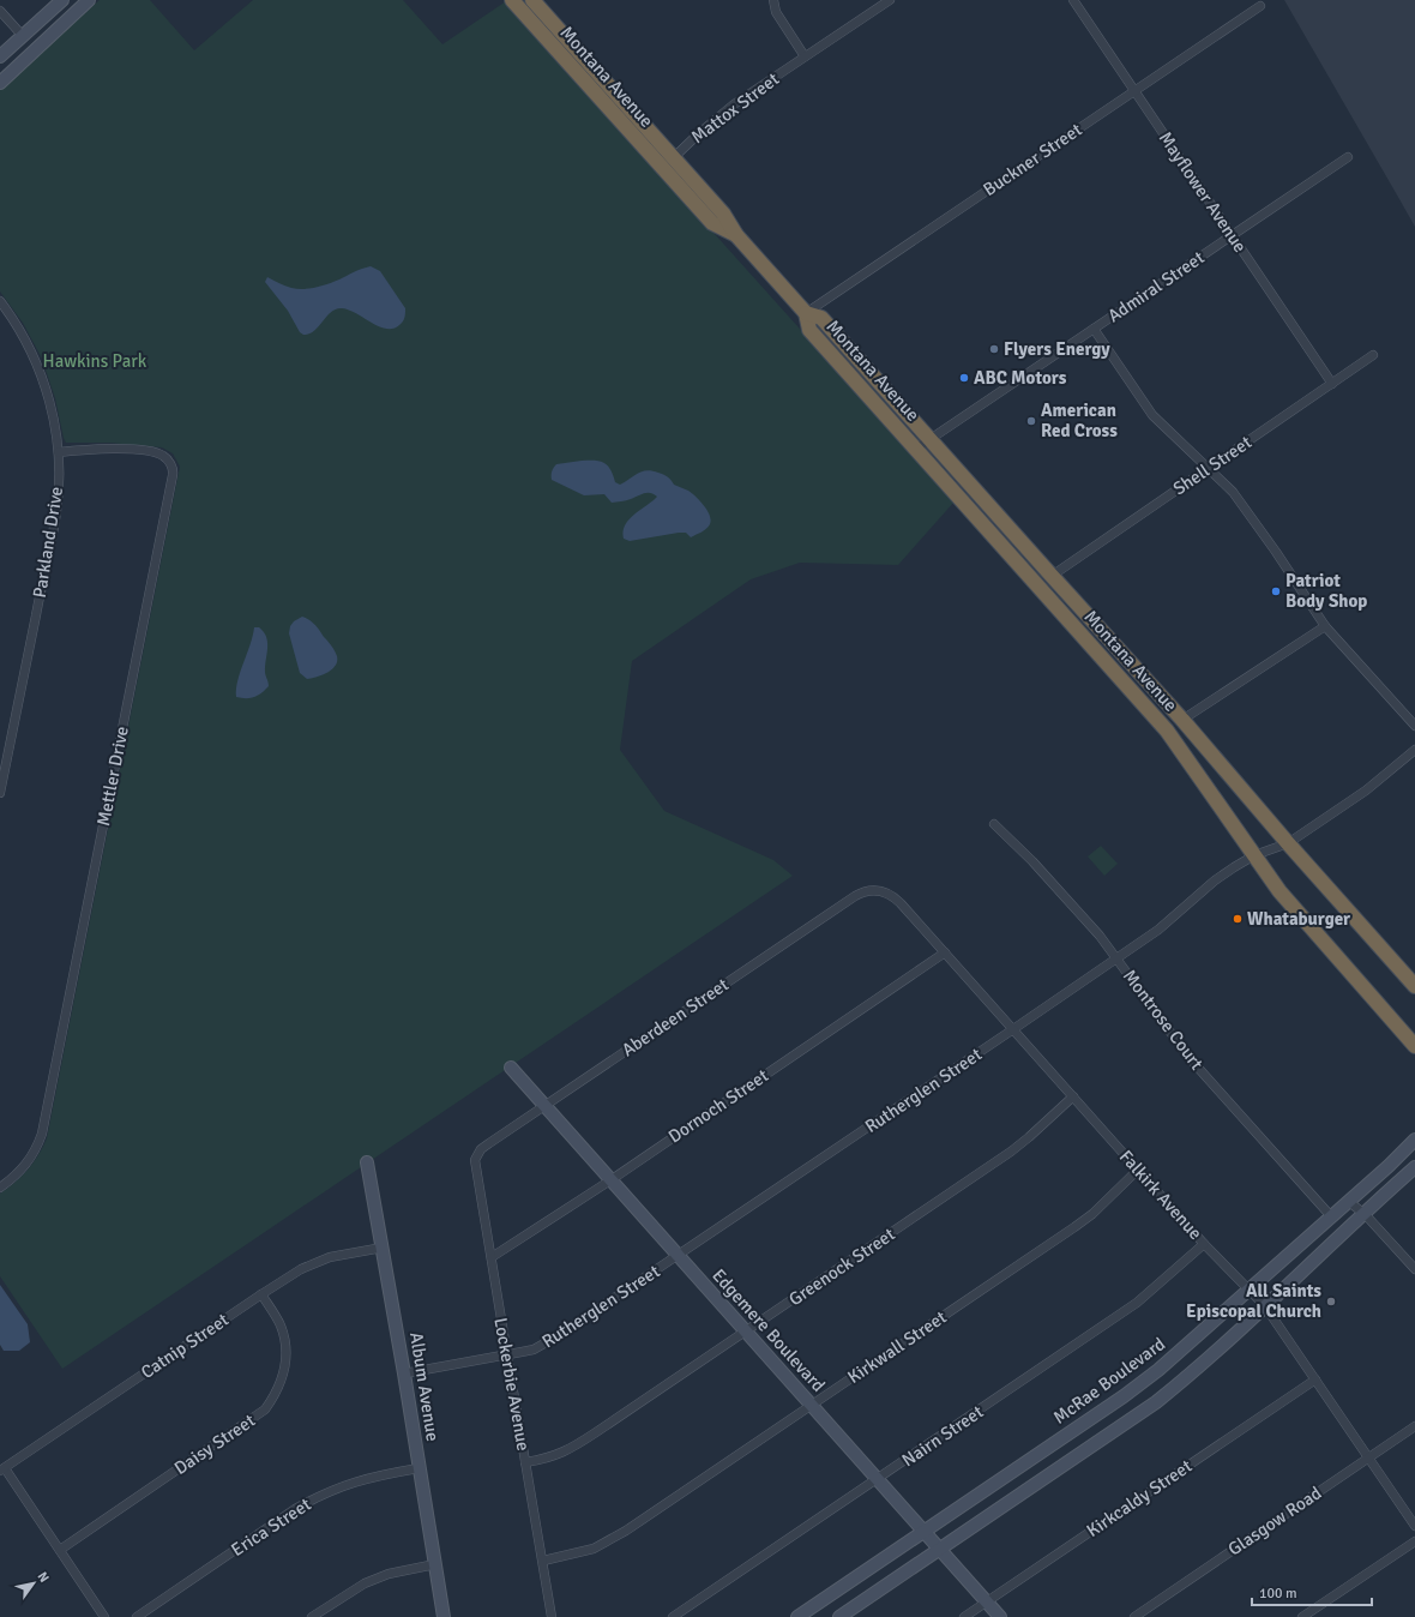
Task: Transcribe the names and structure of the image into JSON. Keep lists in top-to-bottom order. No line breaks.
{"streets":{"highway":["Montana Avenue"],"main road":["Edgemere Boulevard","McRae Boulevard","Album Avenue"],"street":["Mattox Street","Buckner Street","Mayflower Avenue","Admiral Street","Shell Street","Parkland Drive","Mettler Drive","Aberdeen Street","Montrose Court","Rutherglen Street","Dornoch Street","Falkirk Avenue","Greenock Street","Catnip Street","Kirkwall Street","Lockerbie Avenue","Nairn Street","Daisy Street","Kirkcaldy Street","Glasgow Road","Erica Street"]},"crossings":[["Montana Avenue","Mattox Street"],["Montana Avenue","Buckner Street"],["Montana Avenue","Admiral Street"],["Montana Avenue","Shell Street"],["Montana Avenue","Rutherglen Street"],["Buckner Street","Mayflower Avenue"],["Mayflower Avenue","Admiral Street"],["Mayflower Avenue","Shell Street"],["Parkland Drive","Mettler Drive"],["Aberdeen Street","Falkirk Avenue"],["Aberdeen Street","Edgemere Boulevard"],["Aberdeen Street","Lockerbie Avenue"],["Montrose Court","Rutherglen Street"],["Montrose Court","McRae Boulevard"],["Rutherglen Street","Falkirk Avenue"],["Rutherglen Street","Edgemere Boulevard"],["Rutherglen Street","Lockerbie Avenue"],["Rutherglen Street","Album Avenue"],["Dornoch Street","Falkirk Avenue"],["Dornoch Street","Edgemere Boulevard"],["Dornoch Street","Lockerbie Avenue"],["Falkirk Avenue","Greenock Street"],["Falkirk Avenue","Kirkwall Street"],["Falkirk Avenue","McRae Boulevard"],["Falkirk Avenue","Nairn Street"],["Falkirk Avenue","Kirkcaldy Street"],["Falkirk Avenue","Glasgow Road"],["Greenock Street","Edgemere Boulevard"],["Greenock Street","Lockerbie Avenue"],["Edgemere Boulevard","Kirkwall Street"],["Edgemere Boulevard","McRae Boulevard"],["Edgemere Boulevard","Nairn Street"],["Edgemere Boulevard","Kirkcaldy Street"],["Catnip Street","Album Avenue"],["Catnip Street","Daisy Street"],["Kirkwall Street","Lockerbie Avenue"],["Album Avenue","Erica Street"]],"parks":["Hawkins Park"],"places":["Flyers Energy","ABC Motors","American Red Cross","Patriot Body Shop","Whataburger","All Saints Episcopal Church"],"scale_bar":"100 m","north":"top right"}
